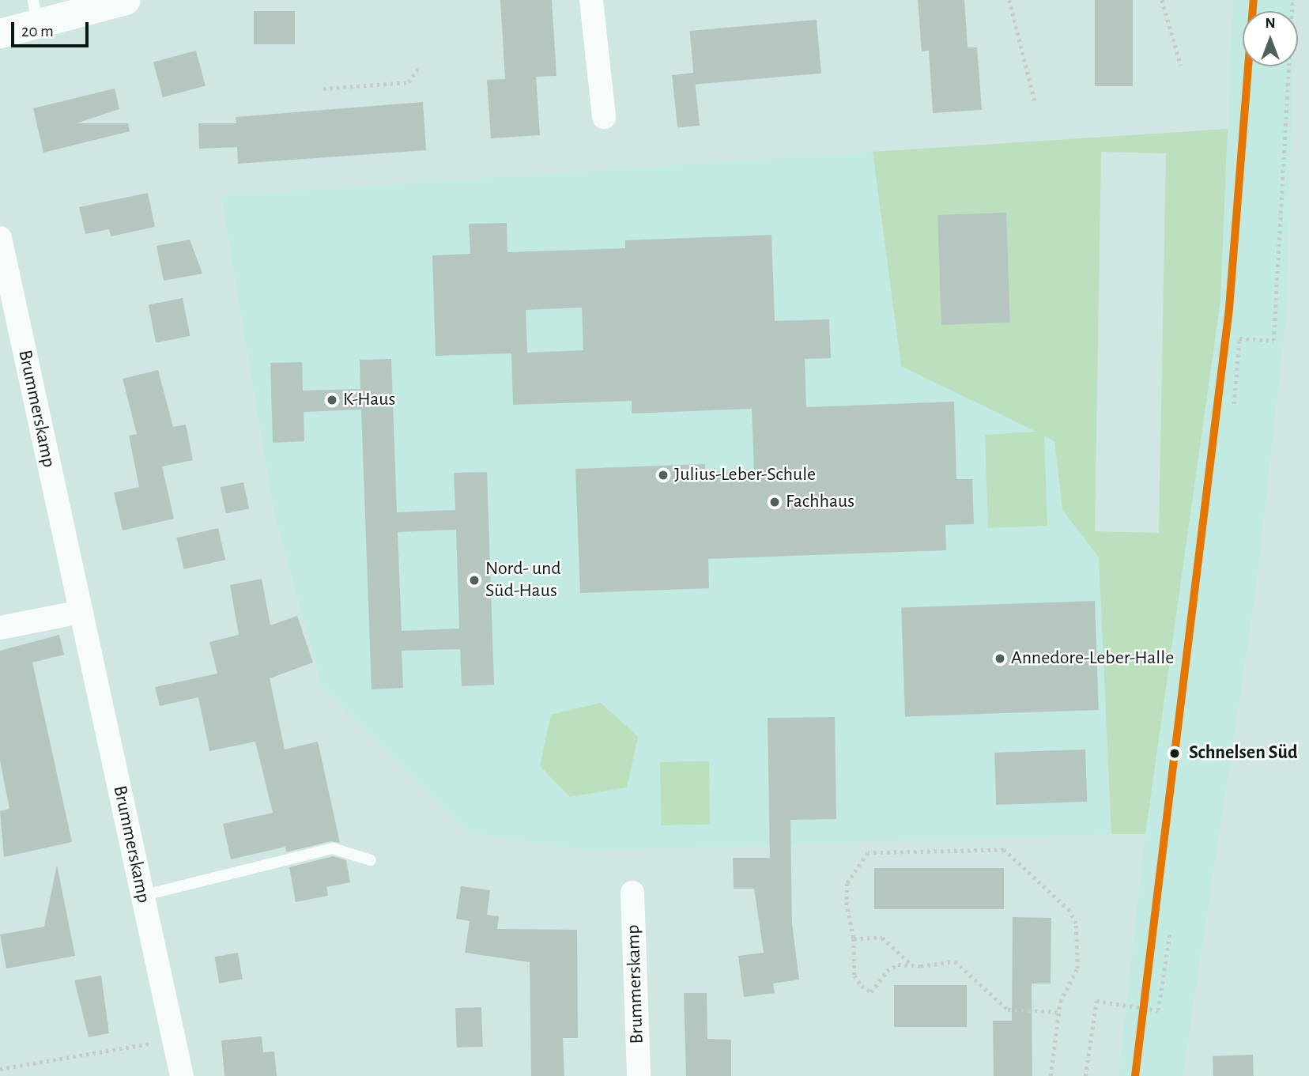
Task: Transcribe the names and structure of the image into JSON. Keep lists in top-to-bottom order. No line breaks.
{"streets":{"street":["Brummerskamp"]},"places":["K-Haus","Julius-Leber-Schule","Fachhaus","Nord- und Süd-Haus","Annedore-Leber-Halle","Schnelsen Süd"],"scale_bar":"20 m","north":"top"}
